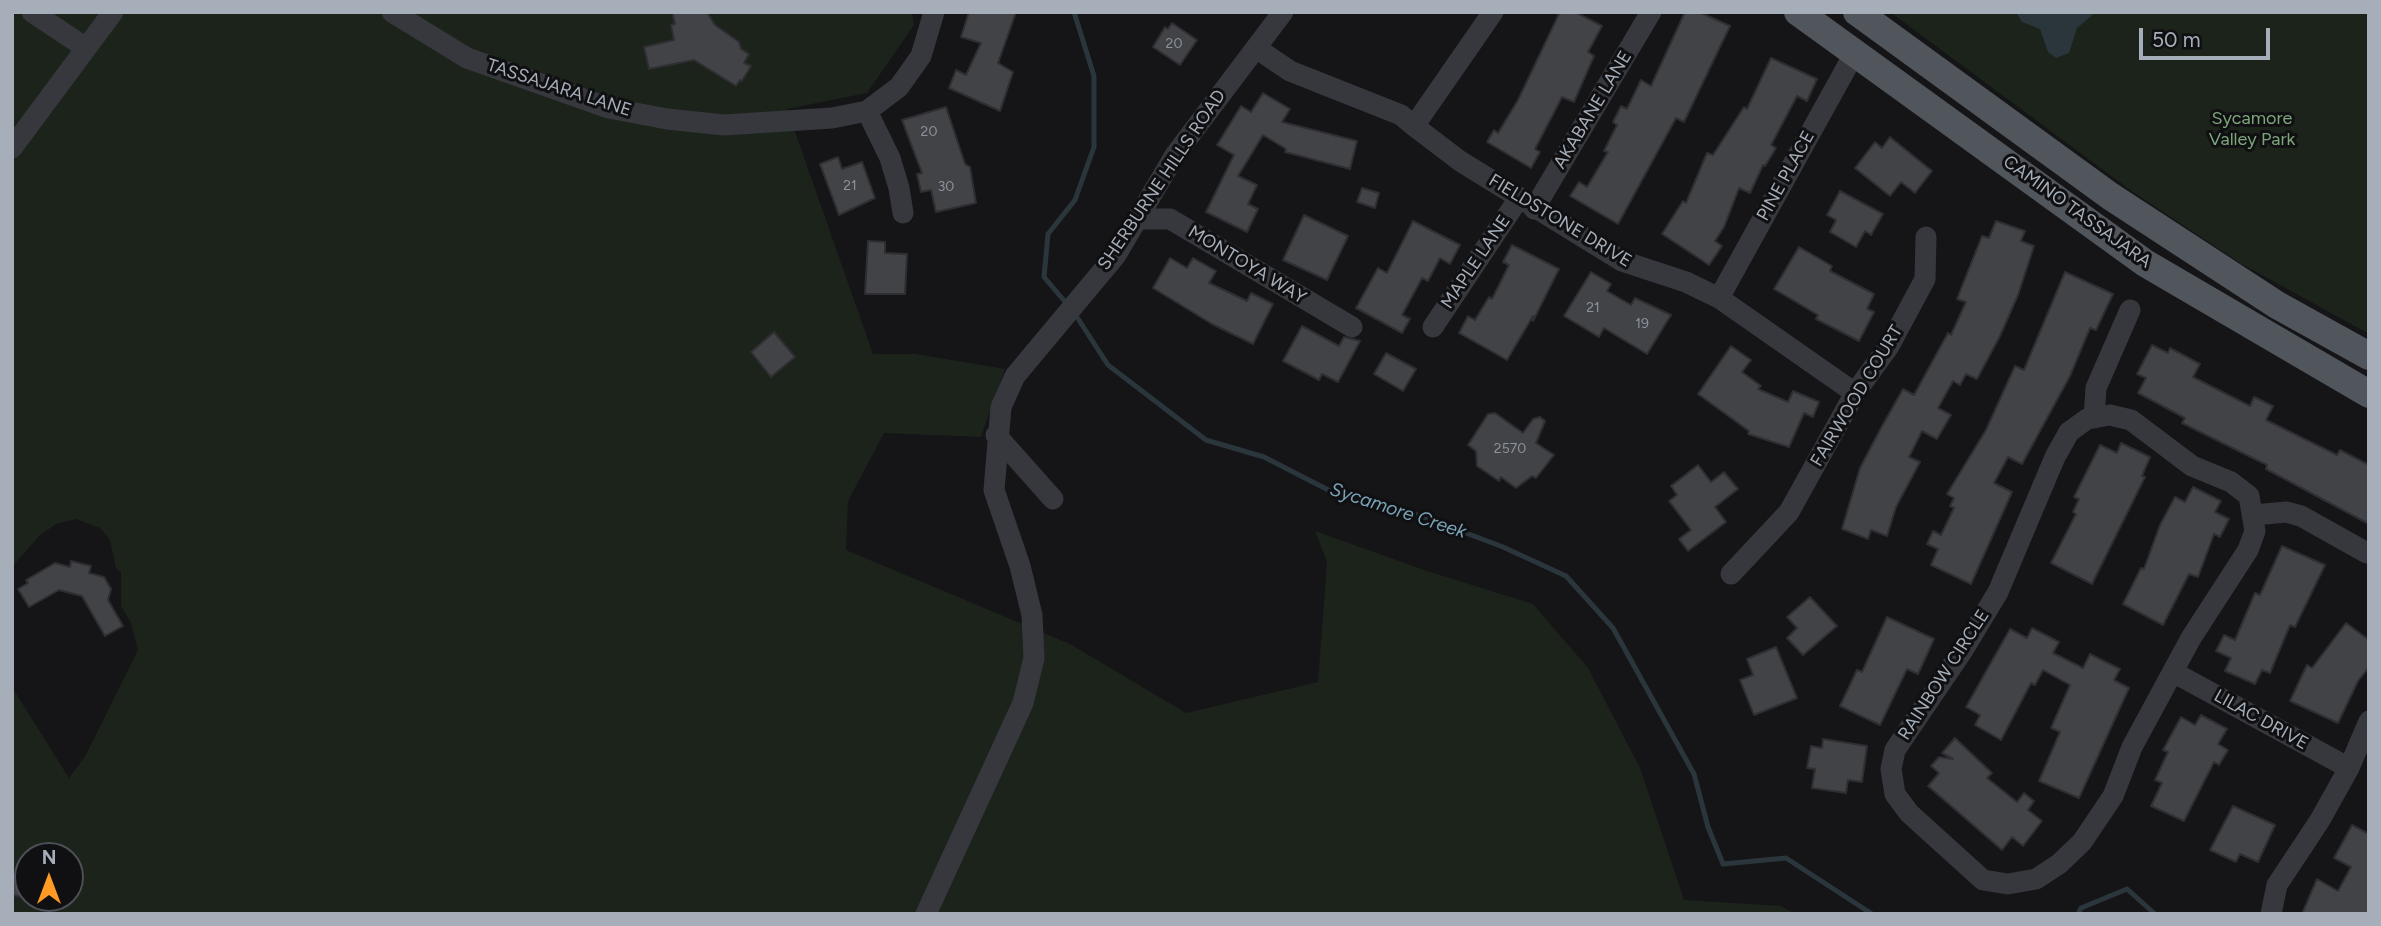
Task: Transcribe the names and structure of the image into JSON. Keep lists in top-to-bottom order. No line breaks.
{"streets":{"main road":["CAMINO TASSAJARA"],"street":["TASSAJARA LANE","AKABANE LANE","PINE PLACE","SHERBURNE HILLS ROAD","FIELDSTONE DRIVE","MAPLE LANE","MONTOYA WAY","FAIRWOOD COURT","RAINBOW CIRCLE","LILAC DRIVE"]},"crossings":[["AKABANE LANE","FIELDSTONE DRIVE"],["AKABANE LANE","MAPLE LANE"],["PINE PLACE","CAMINO TASSAJARA"],["PINE PLACE","FIELDSTONE DRIVE"],["SHERBURNE HILLS ROAD","MONTOYA WAY"],["FIELDSTONE DRIVE","MAPLE LANE"],["FIELDSTONE DRIVE","FAIRWOOD COURT"],["RAINBOW CIRCLE","LILAC DRIVE"]],"water":["Sycamore Creek"],"parks":["Sycamore Valley Park"],"house_numbers":["20","20","21","30","21","19","2570"],"scale_bar":"50 m","north":"top"}
